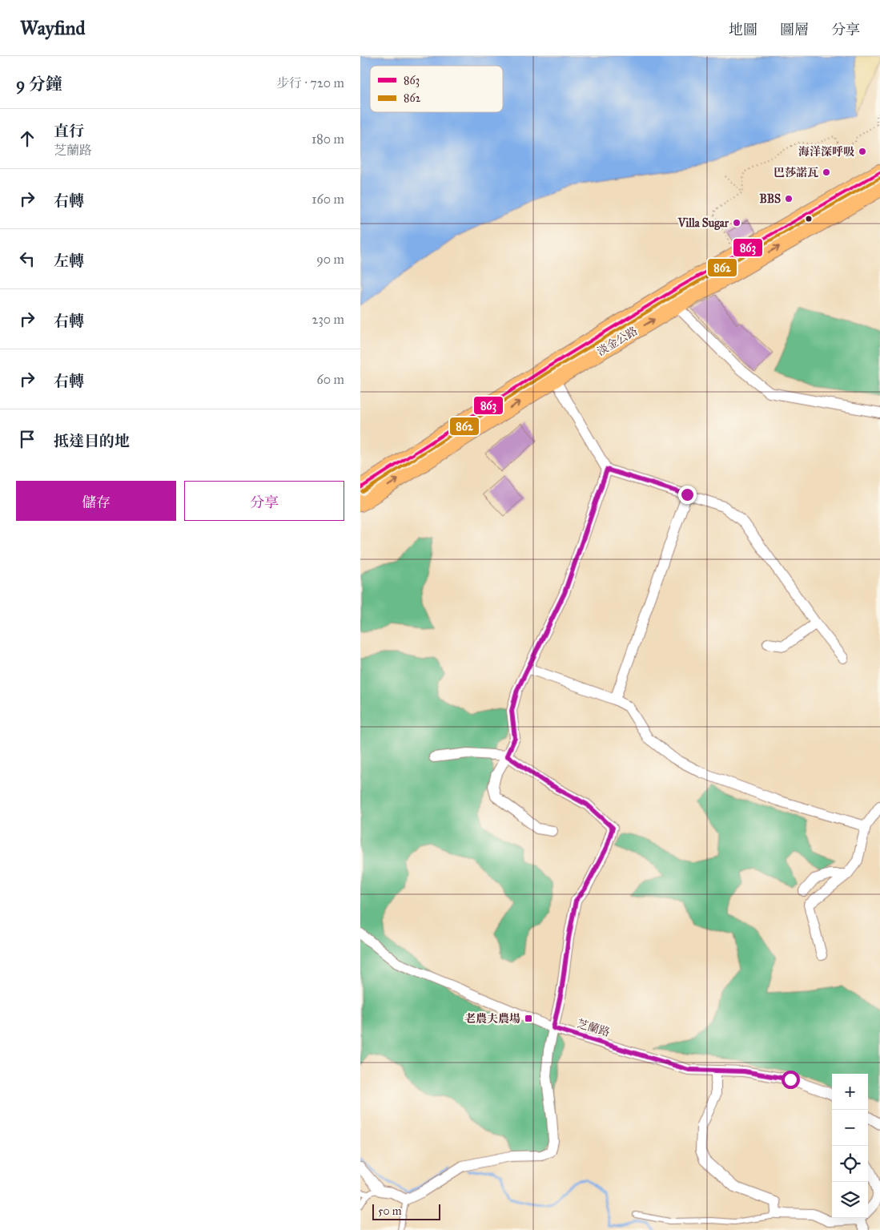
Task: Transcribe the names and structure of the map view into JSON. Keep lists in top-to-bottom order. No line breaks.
{"streets":{"main road":["淡金公路"],"street":["芝蘭路"]},"places":{"other":["海洋深呼吸","巴莎諾瓦","BBS","Villa Sugar"],"transit":["老農夫農場"]},"lines":["transit line 863","transit line 862"],"legend":["863","862"],"scale_bar":"50 m","page":{"header":"Wayfind","nav":["地圖","圖層","分享"],"heading":["9 分鐘","步行 · 720 m"],"list":[["直行","芝蘭路","180 m"],["右轉","160 m"],["左轉","90 m"],["右轉","230 m"],["右轉","60 m"],"抵達目的地"],"buttons":["儲存","分享"],"map_buttons":["+","−"],"scale":"50 m"}}
